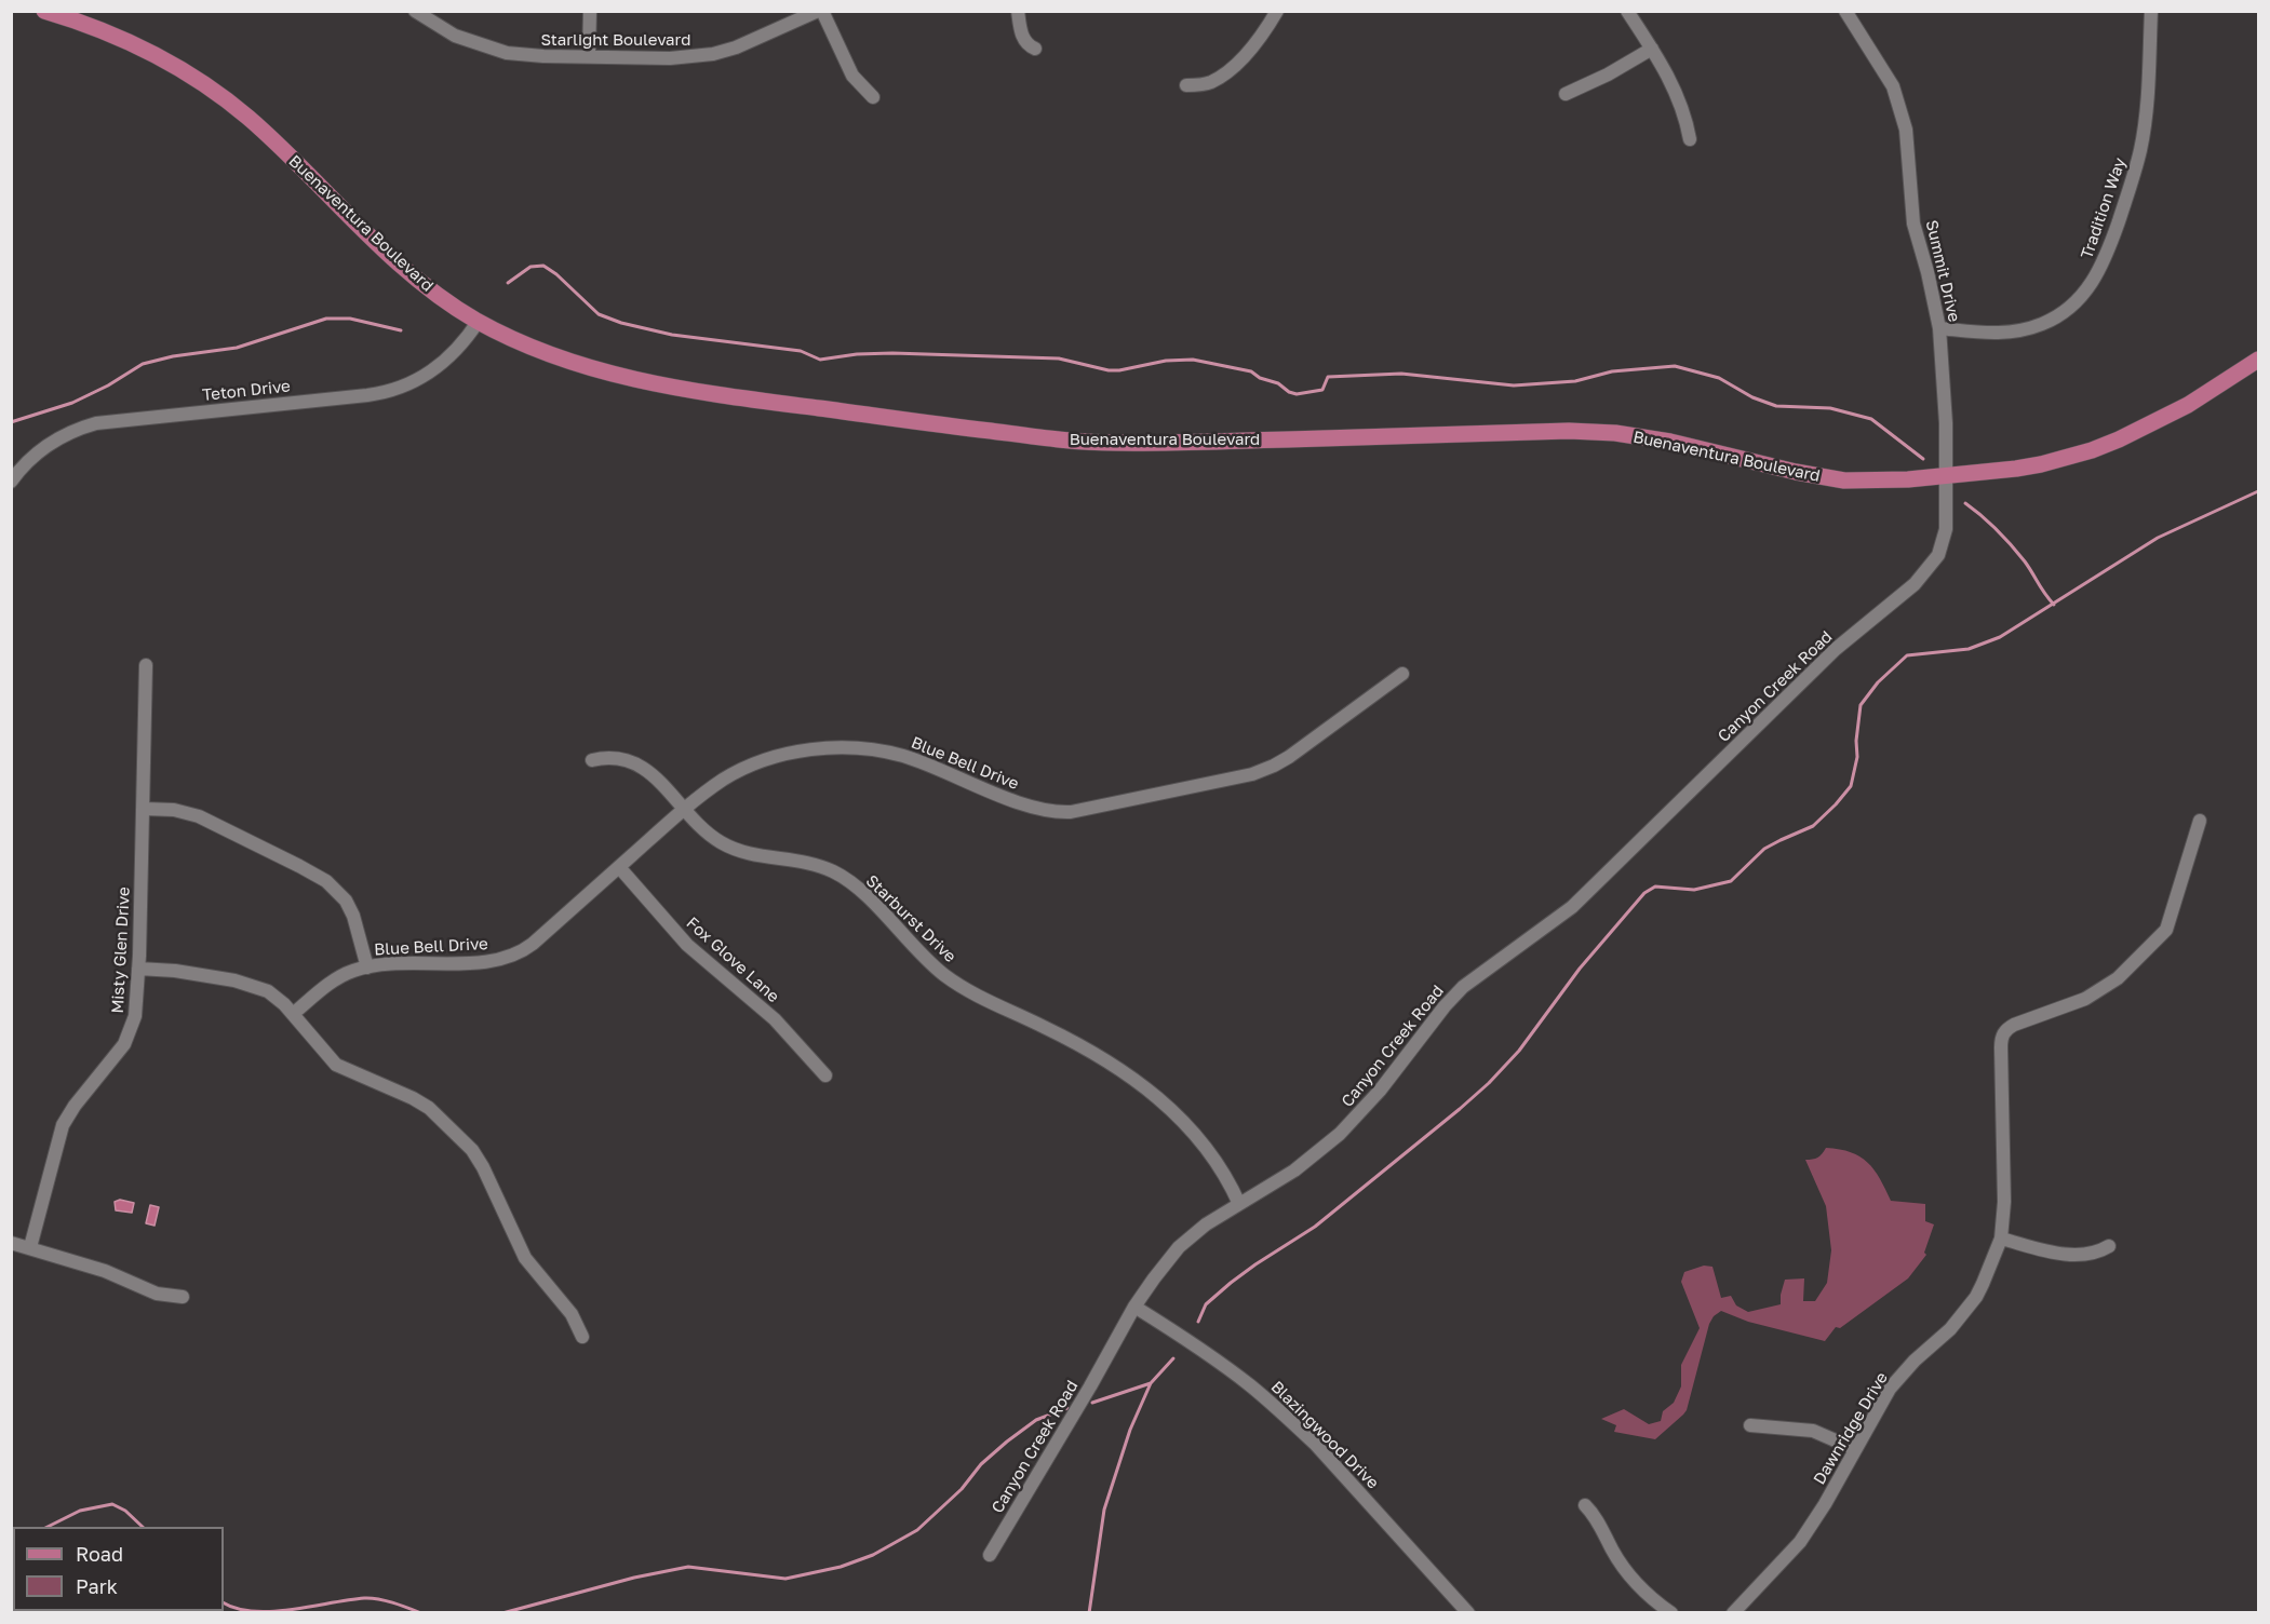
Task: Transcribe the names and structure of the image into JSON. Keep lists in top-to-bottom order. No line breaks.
{"streets":{"main road":["Buenaventura Boulevard"],"street":["Starlight Boulevard","Tradition Way","Summit Drive","Teton Drive","Canyon Creek Road","Blue Bell Drive","Starburst Drive","Misty Glen Drive","Fox Glove Lane","Dawnridge Drive","Blazingwood Drive"]},"crossings":[["Tradition Way","Summit Drive"],["Buenaventura Boulevard","Summit Drive"],["Buenaventura Boulevard","Teton Drive"],["Buenaventura Boulevard","Canyon Creek Road"],["Summit Drive","Canyon Creek Road"],["Canyon Creek Road","Starburst Drive"],["Canyon Creek Road","Blazingwood Drive"],["Blue Bell Drive","Starburst Drive"],["Blue Bell Drive","Fox Glove Lane"]],"legend":["Road","Park"]}
